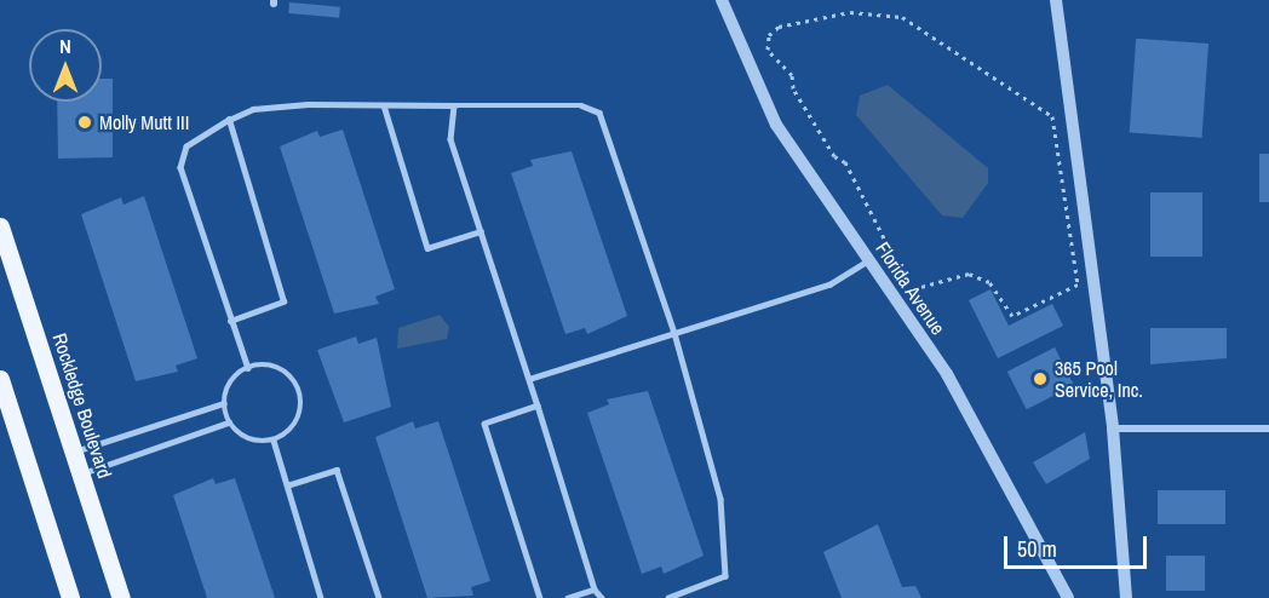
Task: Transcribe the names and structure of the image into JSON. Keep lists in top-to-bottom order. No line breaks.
{"streets":{"main road":["Rockledge Boulevard"],"street":["Florida Avenue"]},"places":["Molly Mutt III","365 Pool Service, Inc."],"scale_bar":"50 m","north":"top"}
